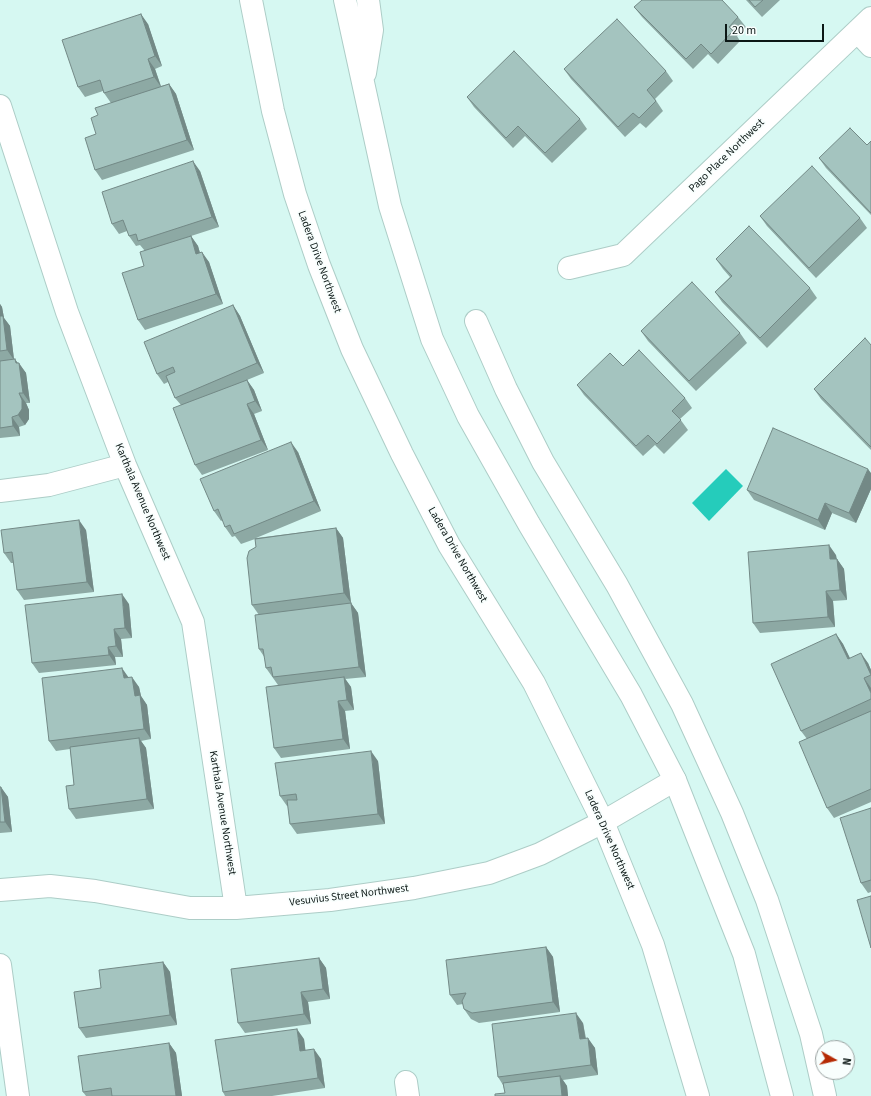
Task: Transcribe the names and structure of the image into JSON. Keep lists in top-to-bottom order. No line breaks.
{"streets":{"street":["Pago Place Northwest","Ladera Drive Northwest","Karthala Avenue Northwest","Vesuvius Street Northwest"]},"crossings":[["Ladera Drive Northwest","Vesuvius Street Northwest"],["Karthala Avenue Northwest","Vesuvius Street Northwest"]],"scale_bar":"20 m","north":"right"}
